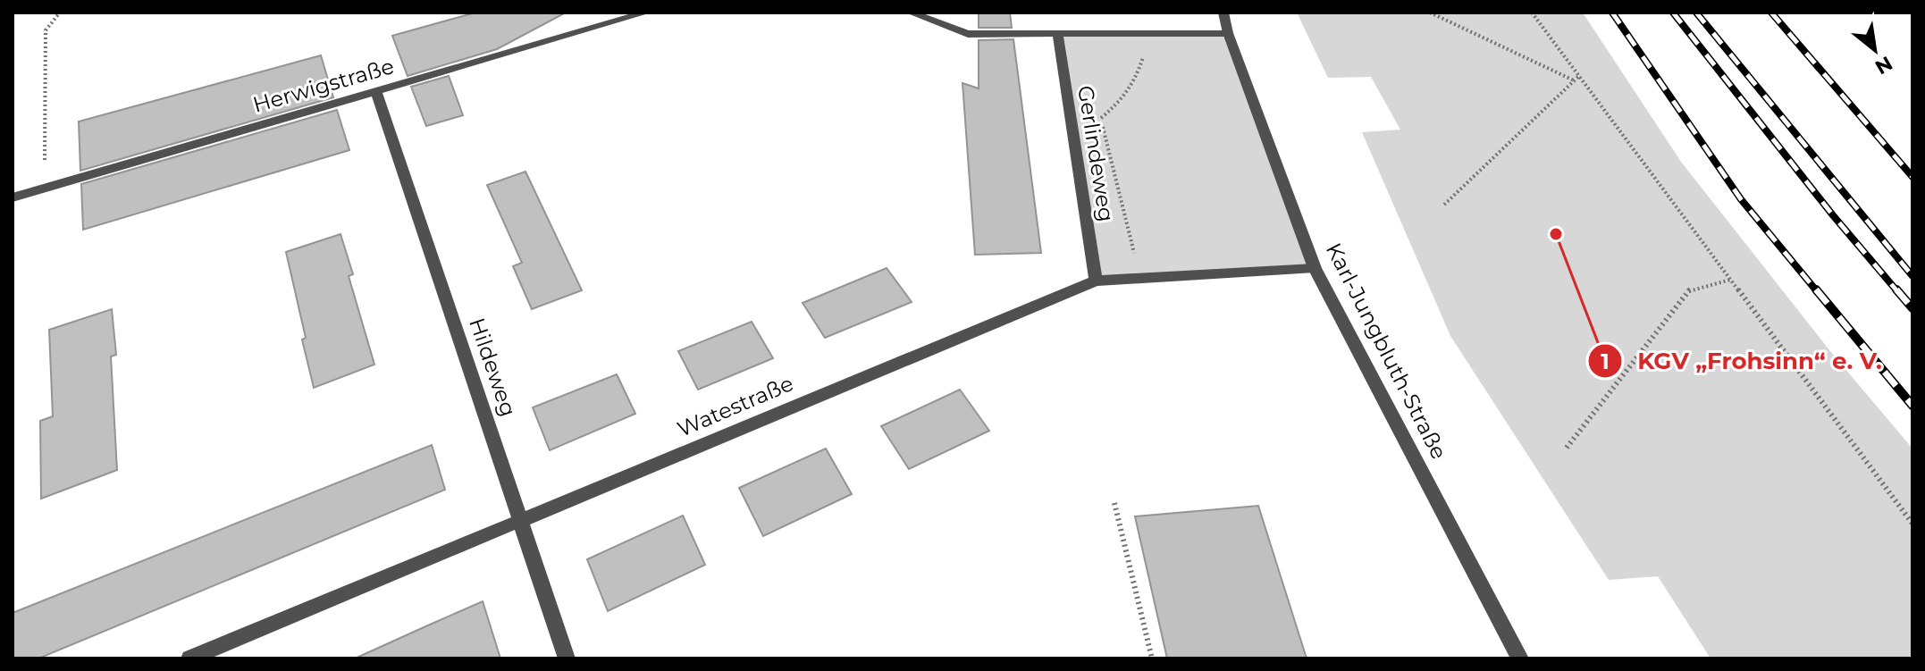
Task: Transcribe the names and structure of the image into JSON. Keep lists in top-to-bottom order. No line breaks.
{"streets":{"street":["Herwigstraße","Gerlindeweg","Karl-Jungbluth-Straße","Hildeweg","Watestraße"]},"crossings":[["Herwigstraße","Hildeweg"],["Gerlindeweg","Watestraße"],["Karl-Jungbluth-Straße","Watestraße"],["Hildeweg","Watestraße"]],"places":["KGV „Frohsinn“ e. V."],"north":"bottom right"}
